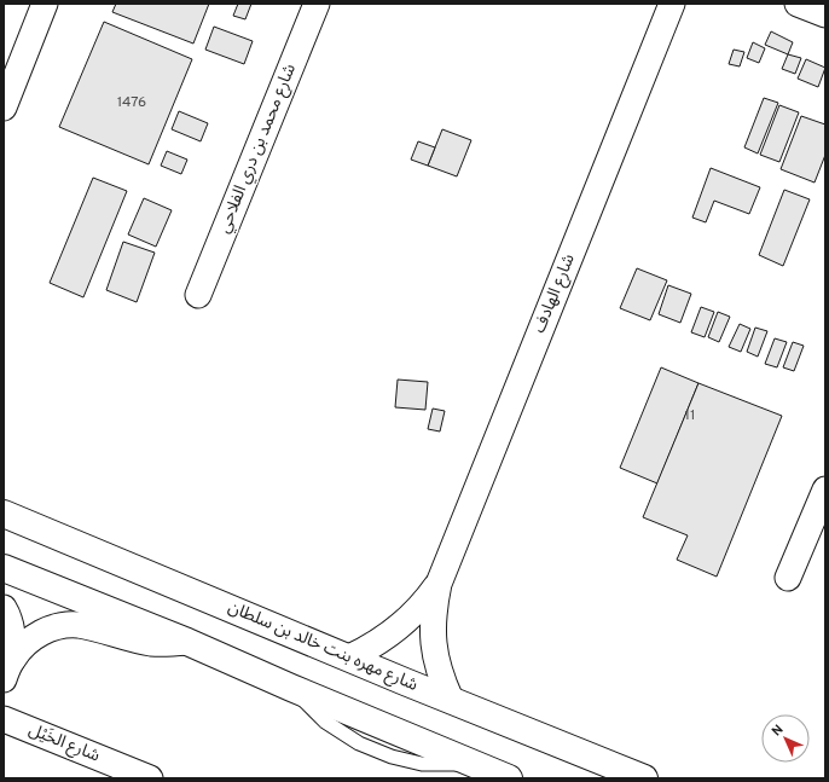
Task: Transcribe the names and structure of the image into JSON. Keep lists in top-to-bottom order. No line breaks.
{"streets":{"street":["شارع محمد بن دري الفلاحي","شارع الهادف","شارع مهره بنت خالد بن سلطان","شارع الخَيْل"]},"crossings":[["شارع الهادف","شارع مهره بنت خالد بن سلطان"]],"house_numbers":["1476","11"],"north":"top left"}
